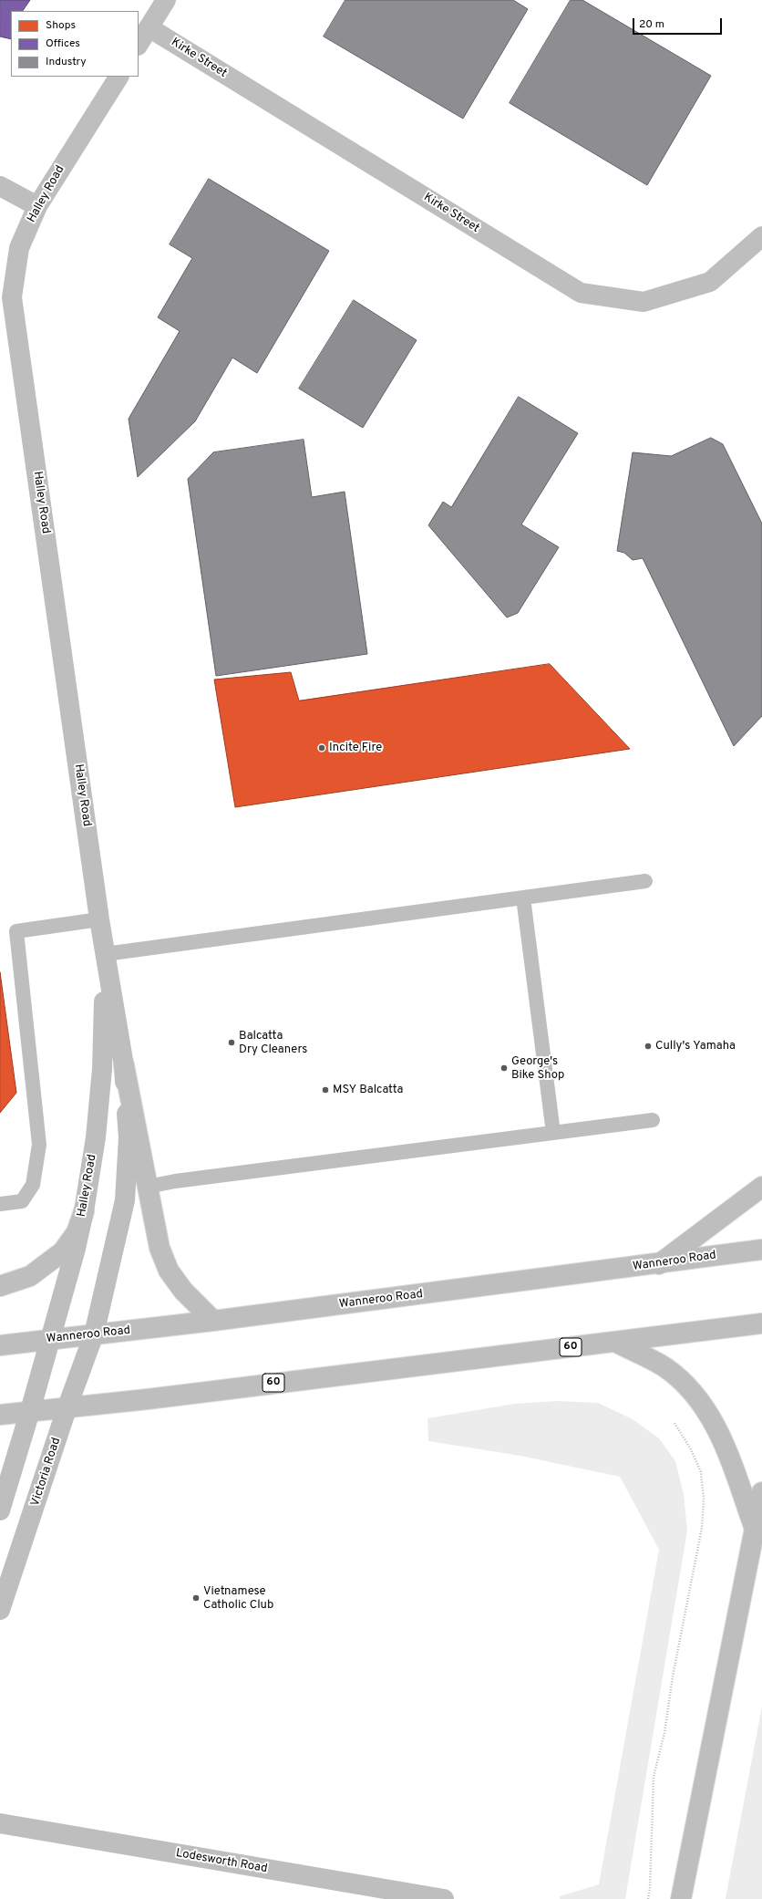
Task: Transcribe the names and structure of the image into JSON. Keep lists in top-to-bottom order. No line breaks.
{"streets":{"main road":["Kirke Street","Halley Road","Wanneroo Road","60","Victoria Road","Lodesworth Road"]},"crossings":[["Halley Road","Wanneroo Road"],["Halley Road","60"],["Halley Road","Victoria Road"],["Wanneroo Road","Victoria Road"],["60","Victoria Road"]],"places":["Incite Fire","Balcatta Dry Cleaners","Cully's Yamaha","George's Bike Shop","MSY Balcatta","Vietnamese Catholic Club"],"legend":["Shops","Offices","Industry"],"scale_bar":"20 m"}
